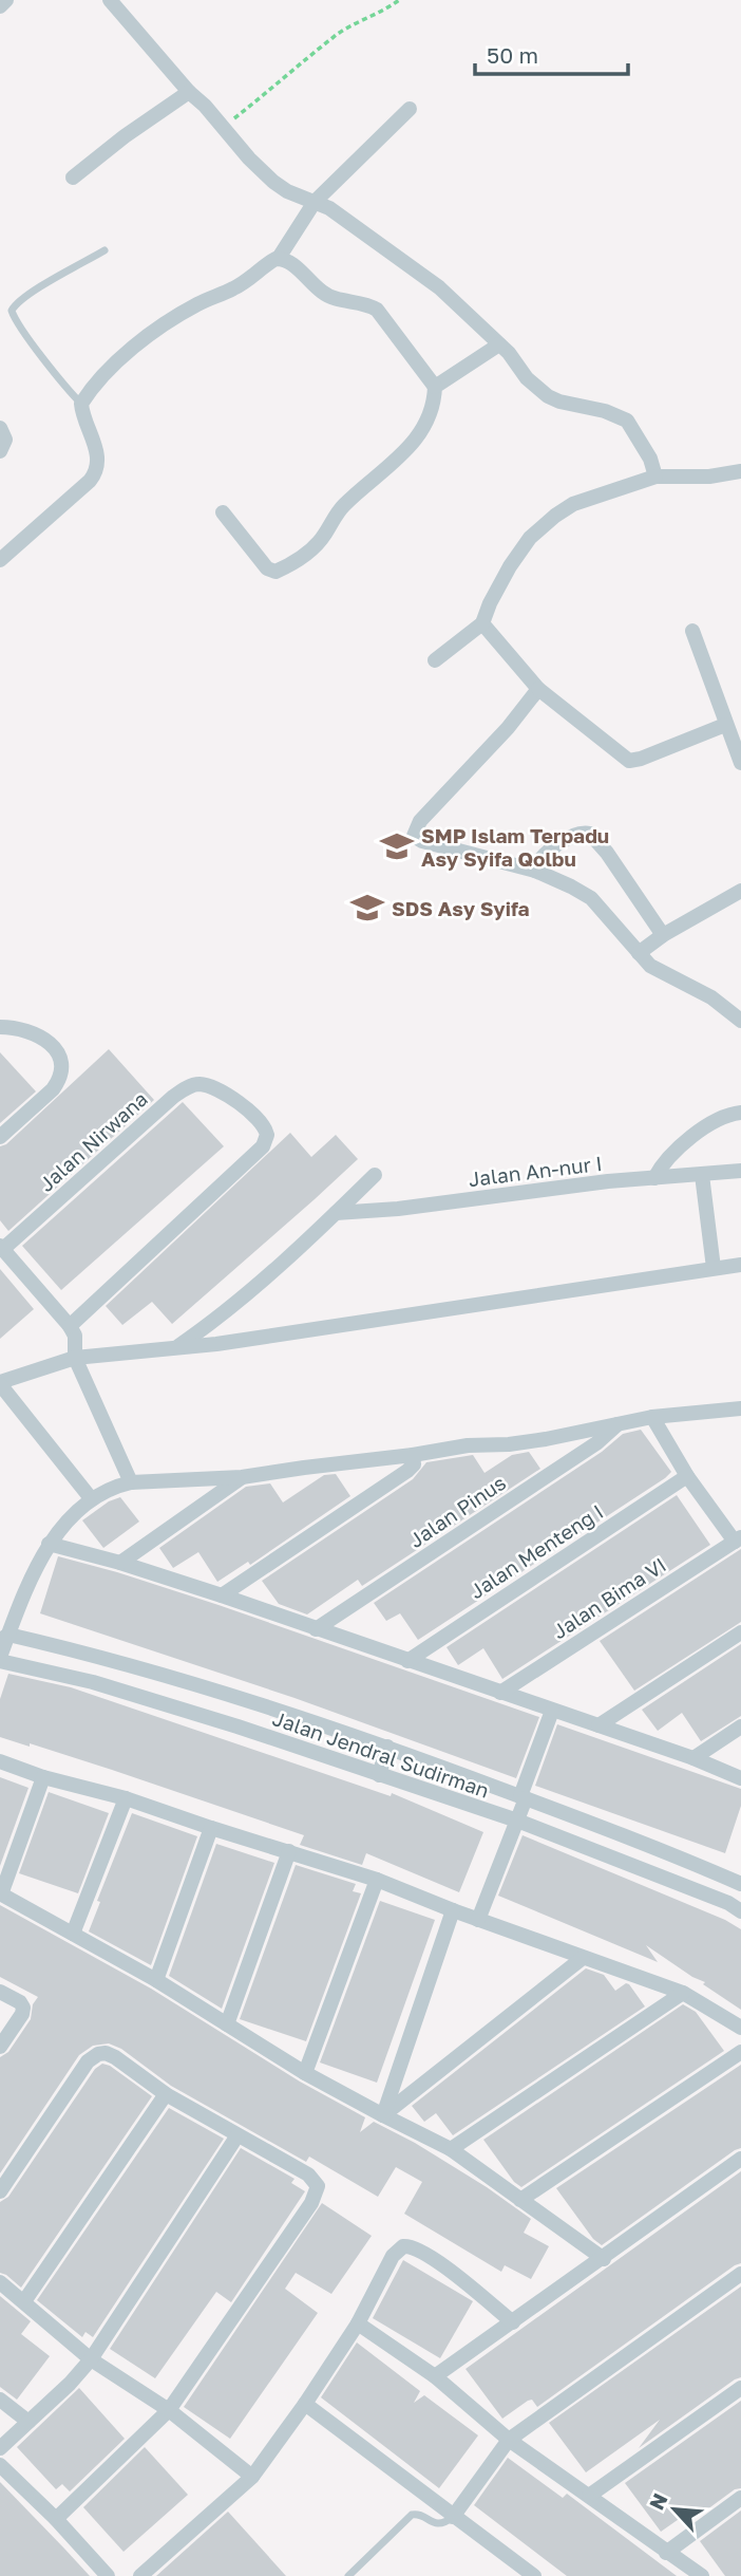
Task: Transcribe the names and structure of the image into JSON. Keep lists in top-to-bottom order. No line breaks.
{"streets":{"street":["Jalan Nirwana","Jalan An-nur I","Jalan Pinus","Jalan Menteng I","Jalan Bima VI","Jalan Jendral Sudirman"]},"places":{"school or university":["SMP Islam Terpadu Asy Syifa Qolbu","SDS Asy Syifa"]},"scale_bar":"50 m","north":"top left"}
